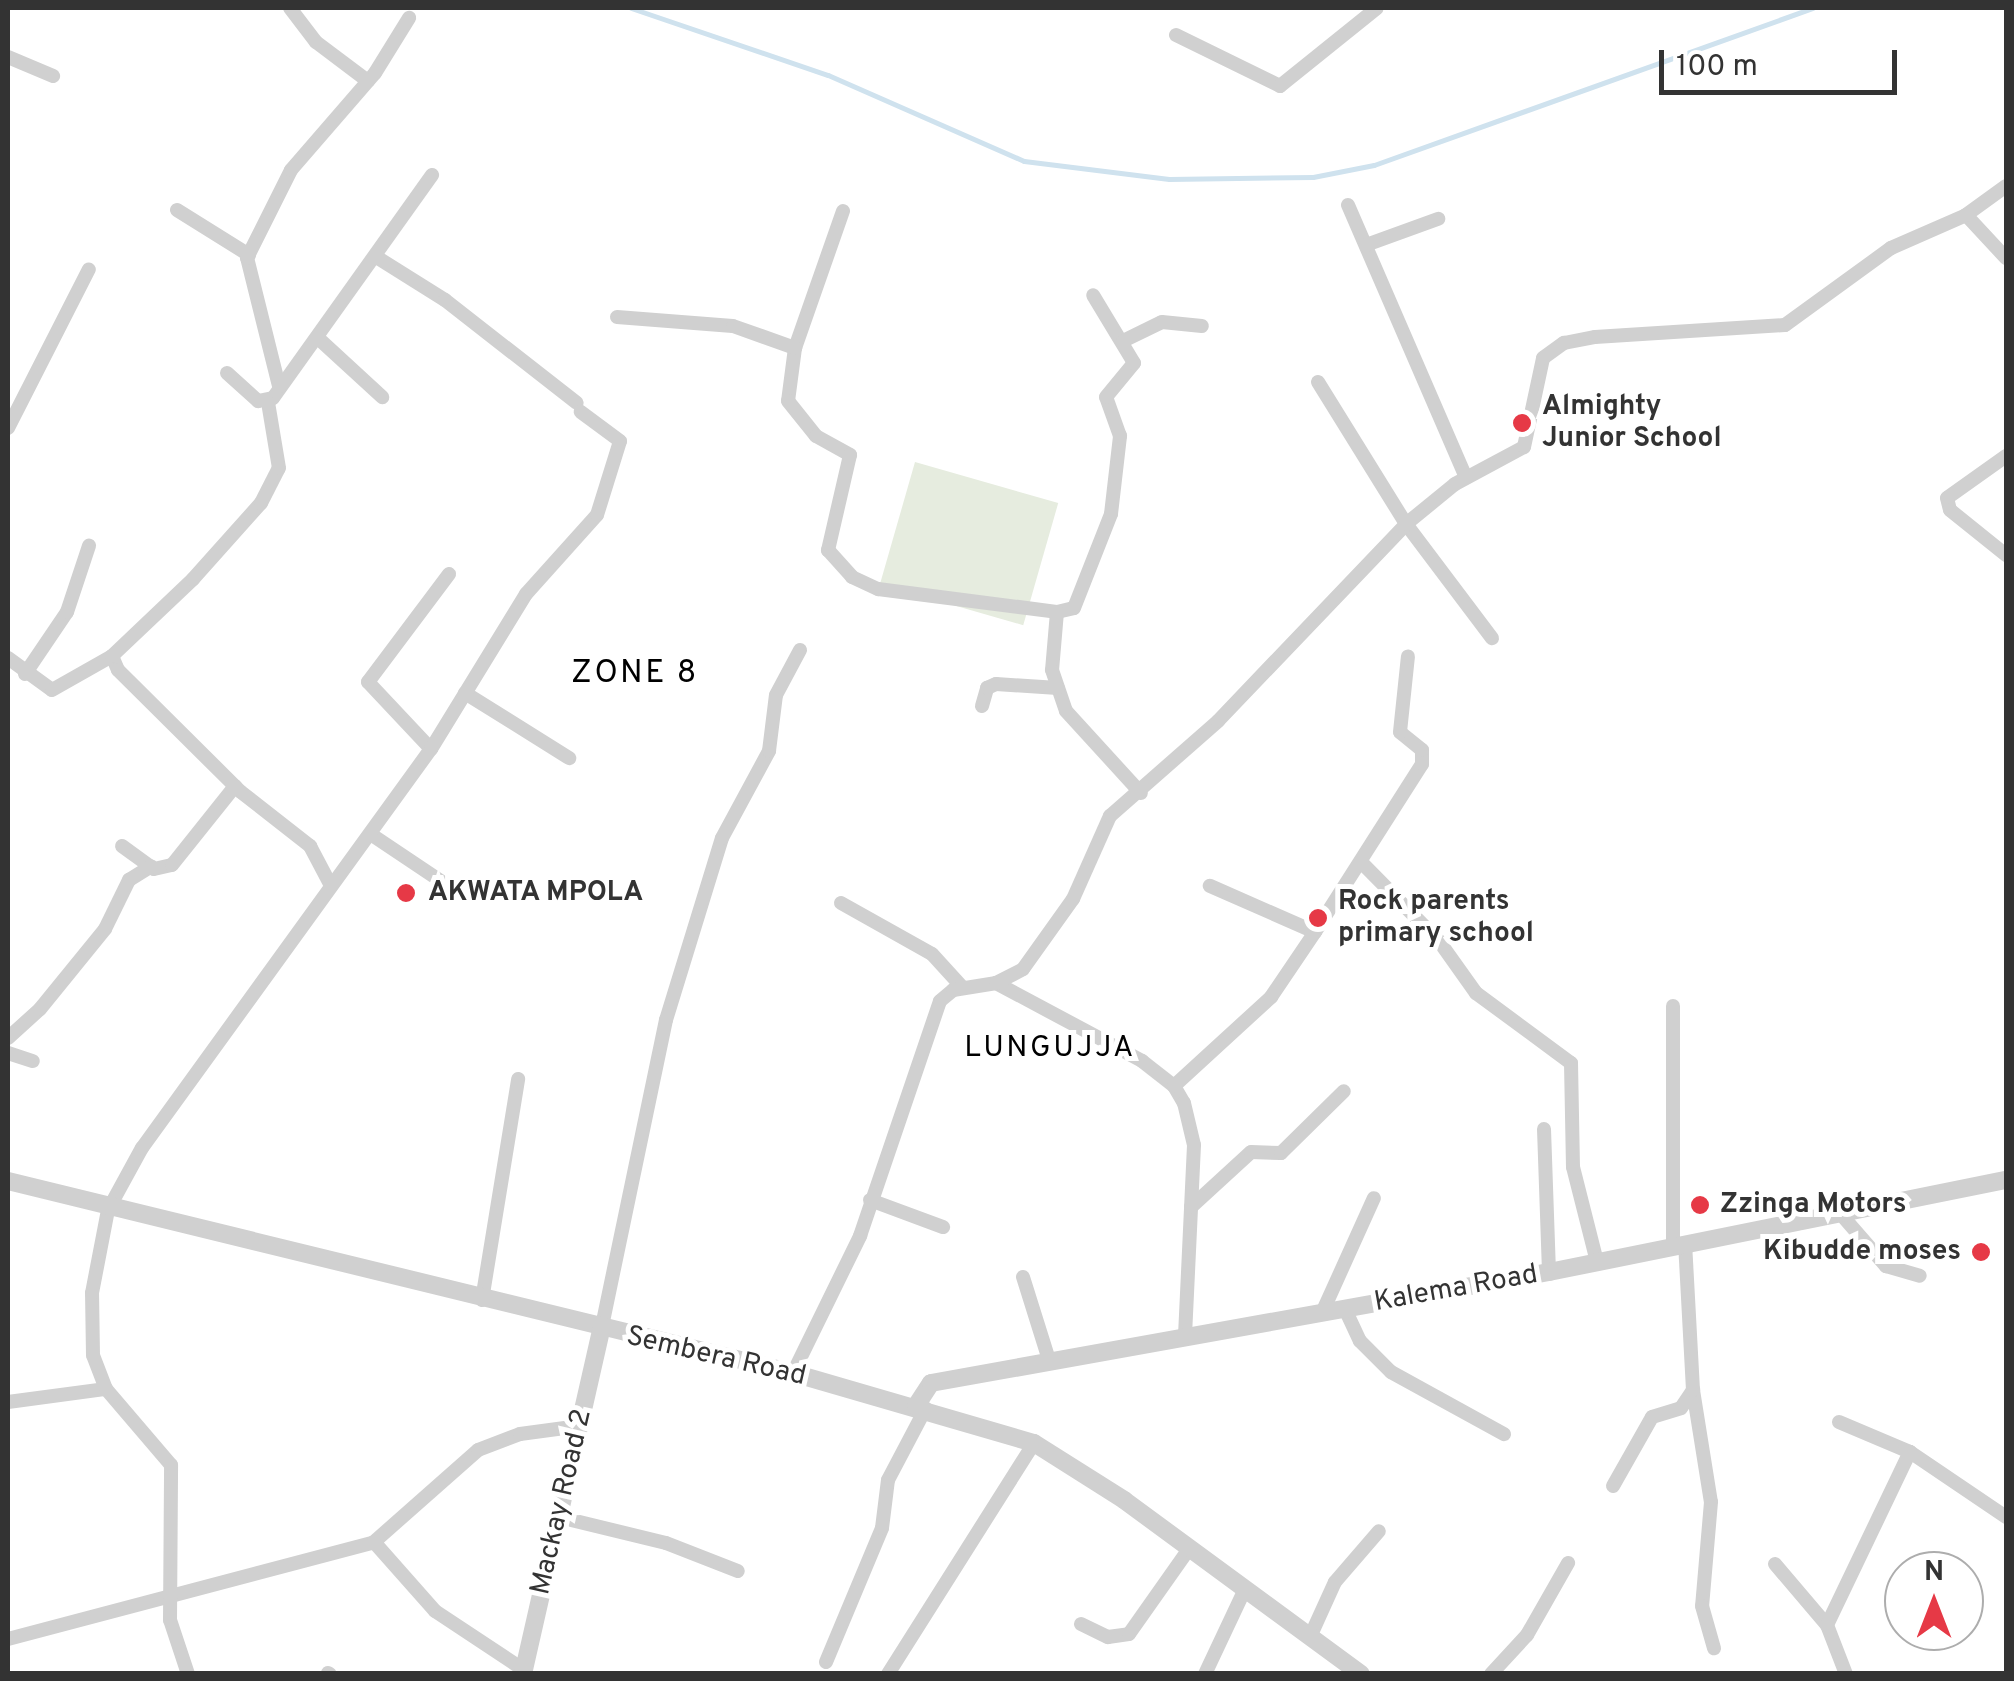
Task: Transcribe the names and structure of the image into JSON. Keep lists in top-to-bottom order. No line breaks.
{"streets":{"street":["Kalema Road","Sembera Road","Mackay Road 2"]},"crossings":[["Kalema Road","Sembera Road"],["Sembera Road","Mackay Road 2"]],"districts":["ZONE 8","LUNGUJJA"],"places":["Almighty Junior School","AKWATA MPOLA","Rock parents primary school","Zzinga Motors","Kibudde moses"],"scale_bar":"100 m","north":"top"}
